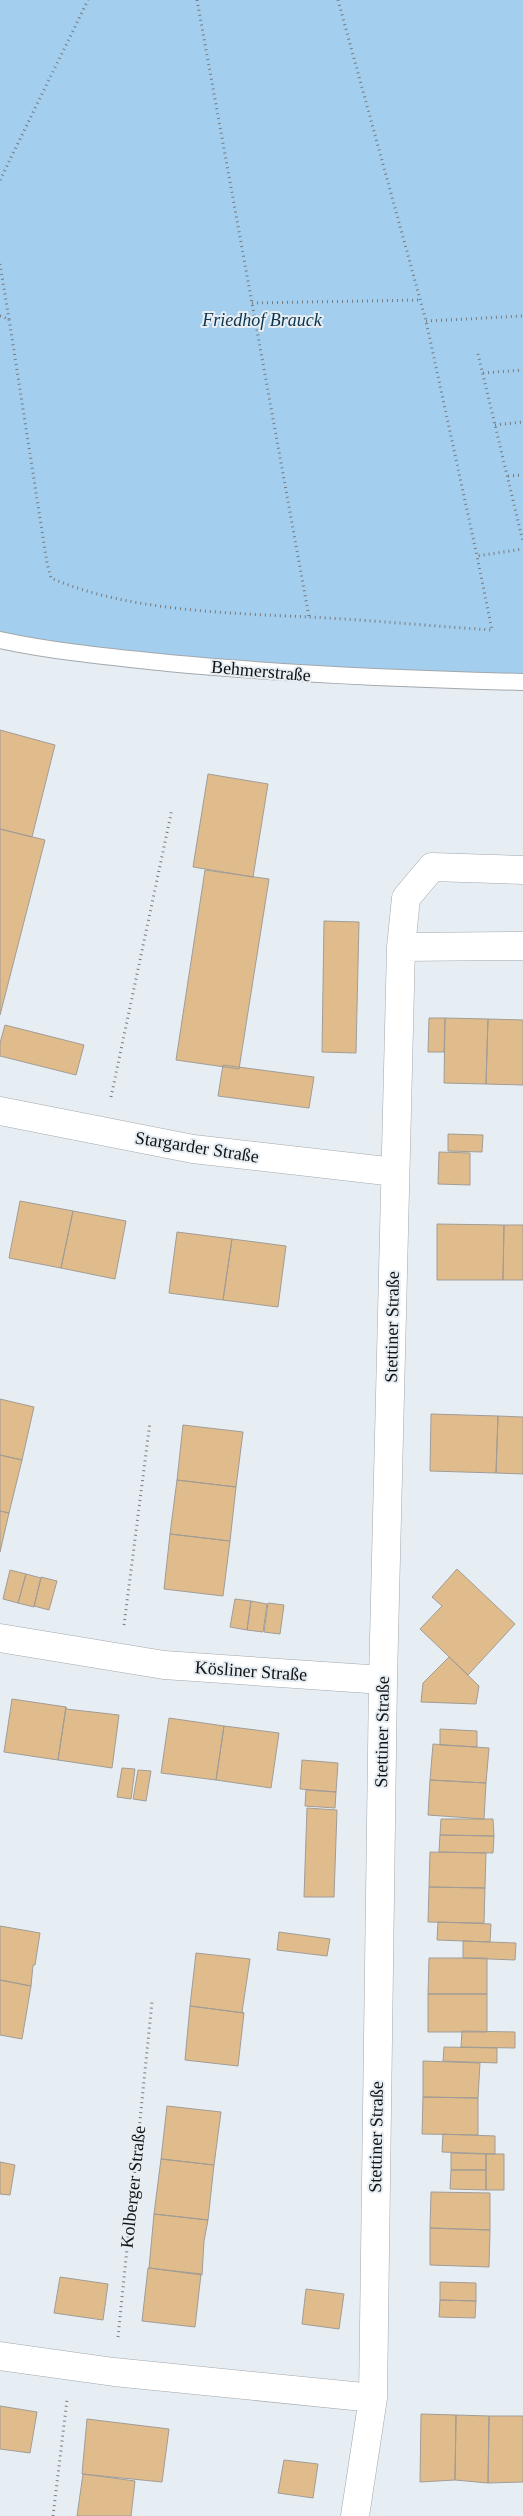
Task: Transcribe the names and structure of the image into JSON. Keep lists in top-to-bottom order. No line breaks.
{"streets":{"street":["Stargarder Straße","Stettiner Straße","Kösliner Straße"],"lane":["Behmerstraße"],"path":["Kolberger Straße"]},"crossings":[["Stargarder Straße","Stettiner Straße"],["Stettiner Straße","Kösliner Straße"]],"parks":["Friedhof Brauck"]}
